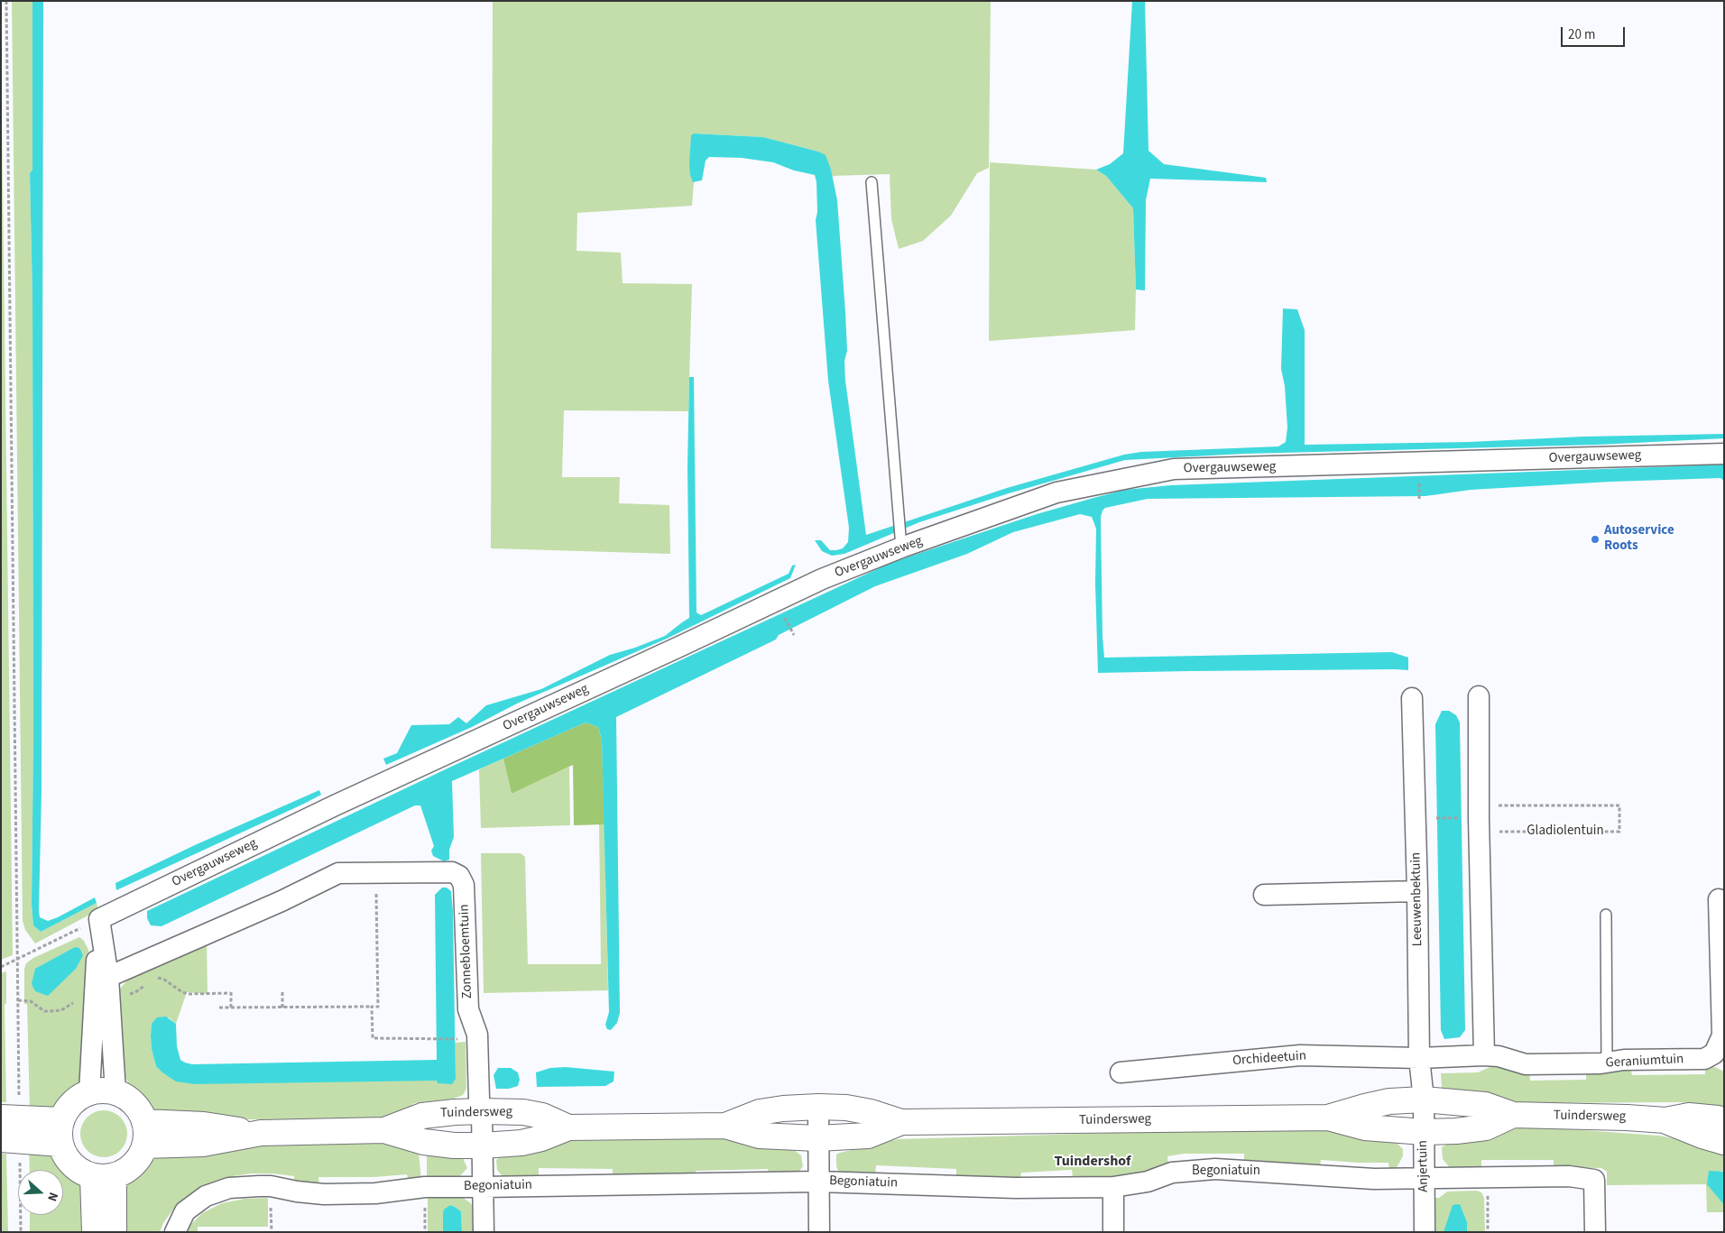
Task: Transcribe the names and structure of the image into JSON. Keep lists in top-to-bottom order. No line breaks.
{"streets":{"main road":["Tuindersweg"],"street":["Overgauwseweg","Leeuwenbektuin","Zonnebloemtuin","Orchideetuin","Geraniumtuin","Anjertuin","Begoniatuin"],"path":["Gladiolentuin"]},"crossings":[["Leeuwenbektuin","Orchideetuin"],["Leeuwenbektuin","Geraniumtuin"],["Leeuwenbektuin","Tuindersweg"],["Leeuwenbektuin","Anjertuin"],["Zonnebloemtuin","Tuindersweg"],["Zonnebloemtuin","Begoniatuin"],["Orchideetuin","Geraniumtuin"],["Tuindersweg","Anjertuin"],["Anjertuin","Begoniatuin"]],"districts":["Tuindershof"],"places":["Autoservice Roots"],"scale_bar":"20 m","north":"right"}
